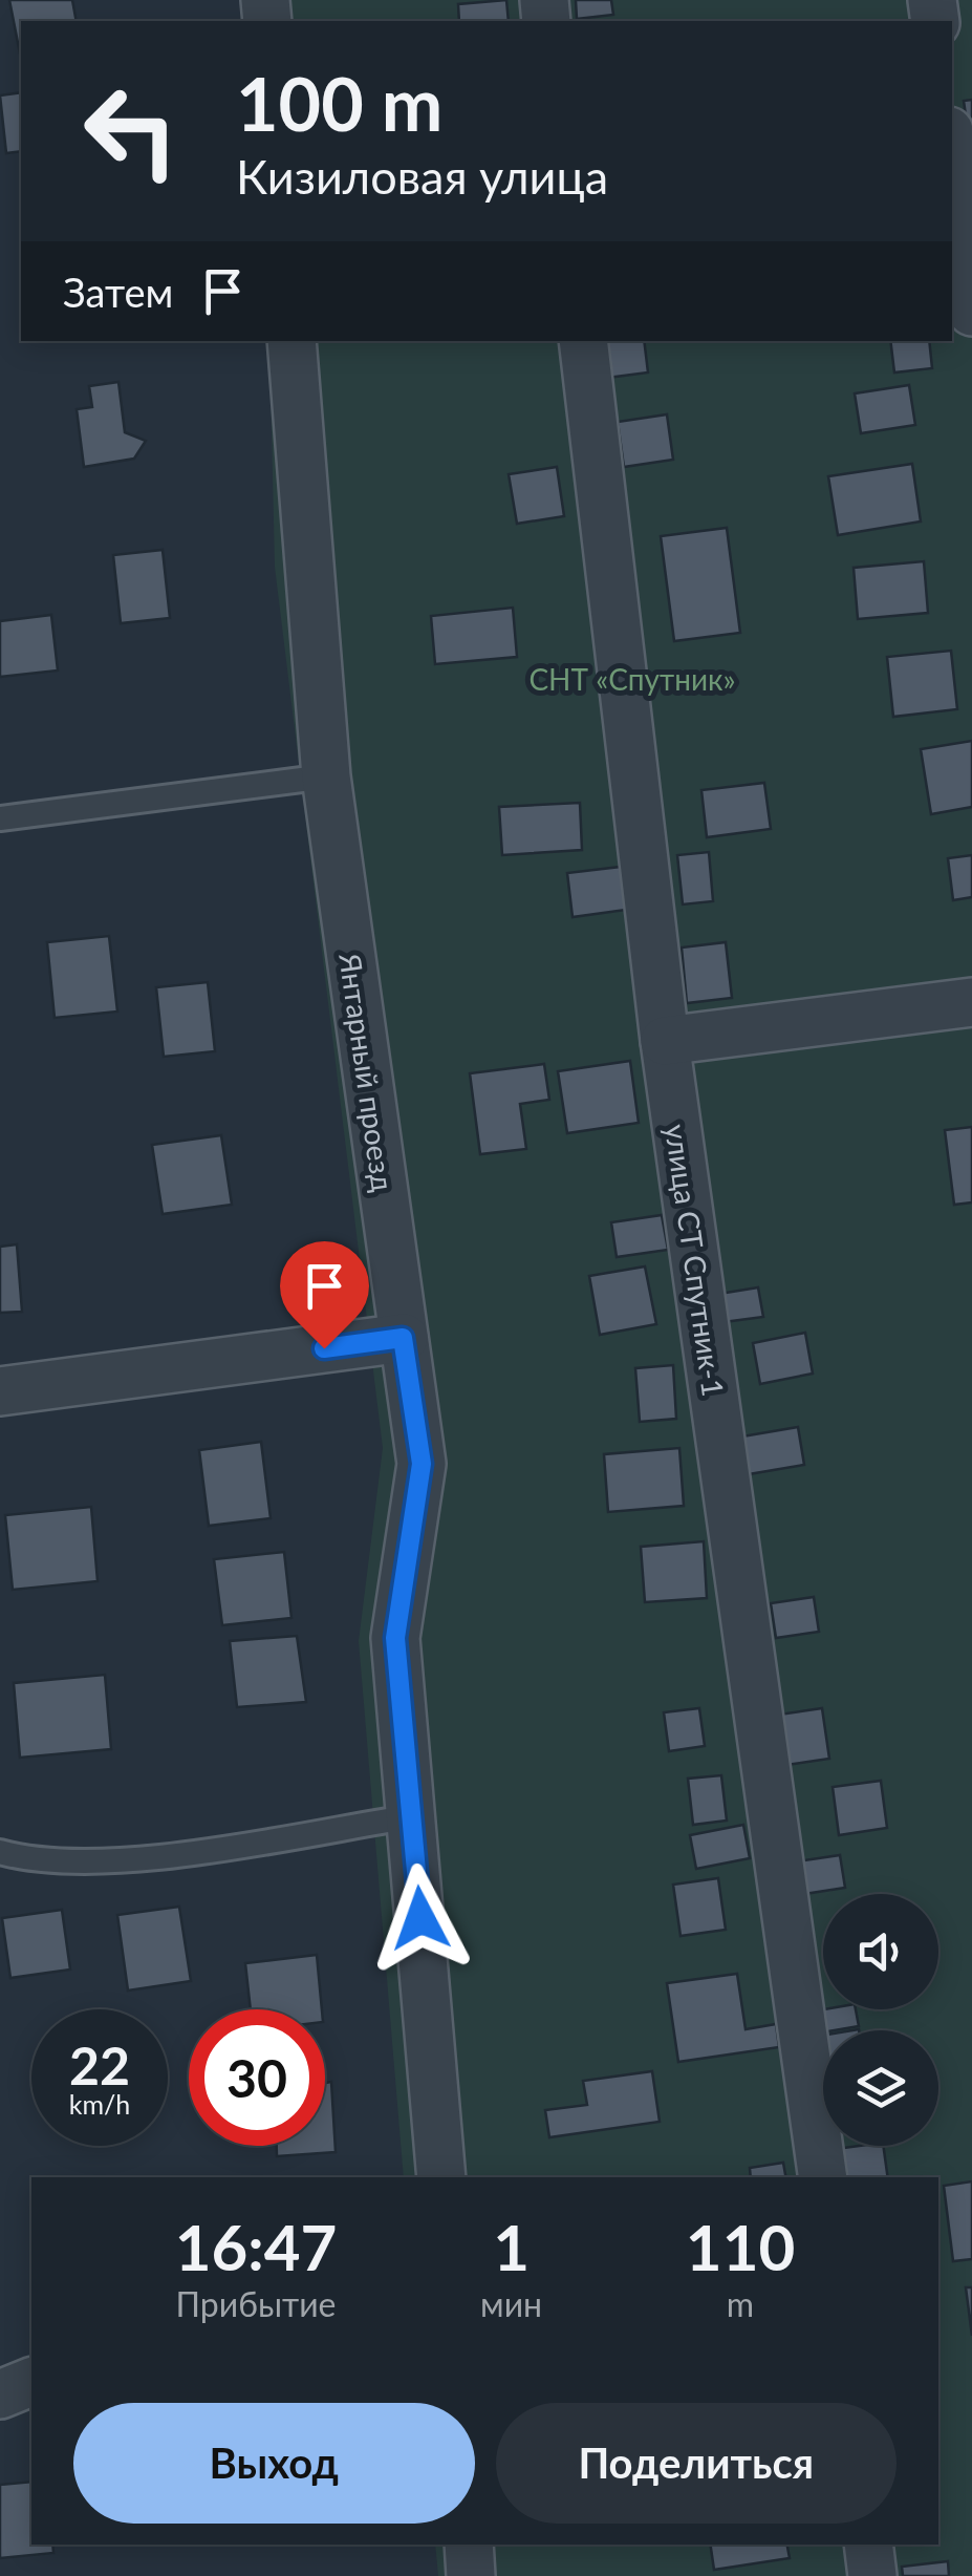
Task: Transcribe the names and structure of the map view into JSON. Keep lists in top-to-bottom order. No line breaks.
{"streets":{"street":["Янтарный проезд","улица СТ Спутник-1"]},"parks":["СНТ «Спутник»"],"page":{"turn":["100 m","Кизиловая улица"],"then":"Затем","speed":"22 km/h","limit":"30","eta":["16:47","Прибытие","1","мин","110","m"],"buttons":["Выход","Поделиться"]}}
